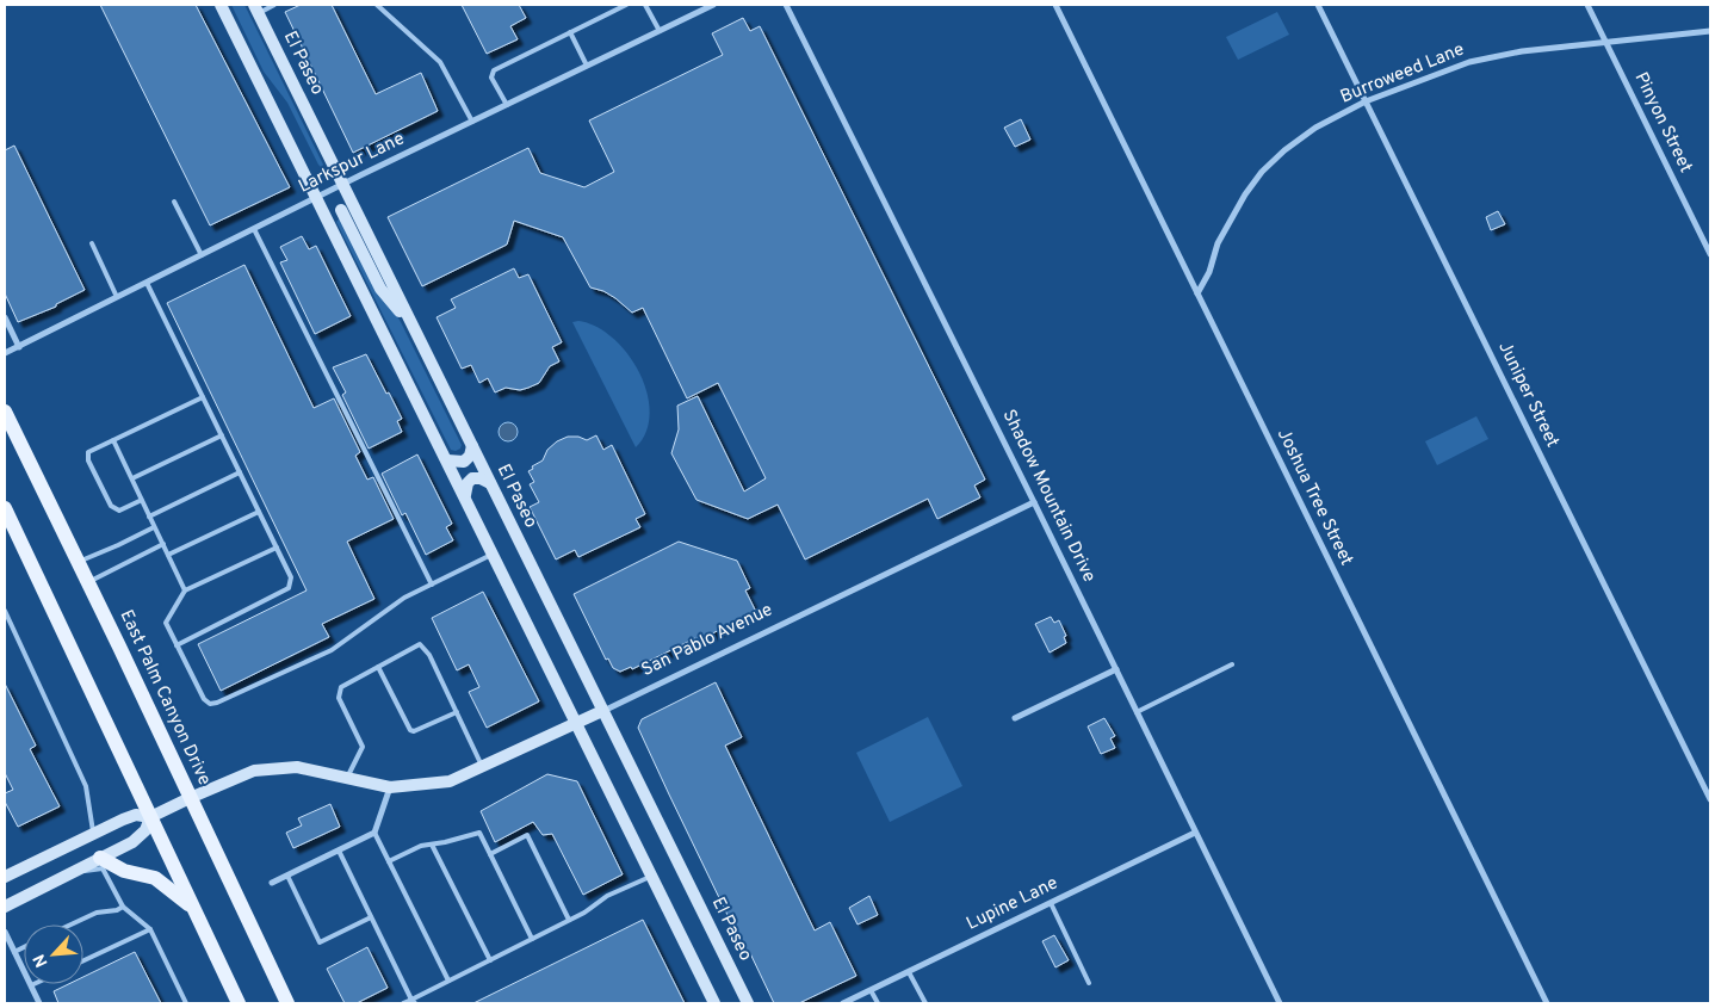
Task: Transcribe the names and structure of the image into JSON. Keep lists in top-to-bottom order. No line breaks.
{"streets":{"main road":["East Palm Canyon Drive"],"street":["El Paseo","Burroweed Lane","Pinyon Street","Larkspur Lane","Juniper Street","Shadow Mountain Drive","Joshua Tree Street","San Pablo Avenue","Lupine Lane"]},"crossings":[["El Paseo","Larkspur Lane"],["El Paseo","San Pablo Avenue"],["Burroweed Lane","Pinyon Street"],["Burroweed Lane","Juniper Street"],["Burroweed Lane","Joshua Tree Street"],["Shadow Mountain Drive","San Pablo Avenue"],["Shadow Mountain Drive","Lupine Lane"],["San Pablo Avenue","East Palm Canyon Drive"]],"north":"bottom left"}
